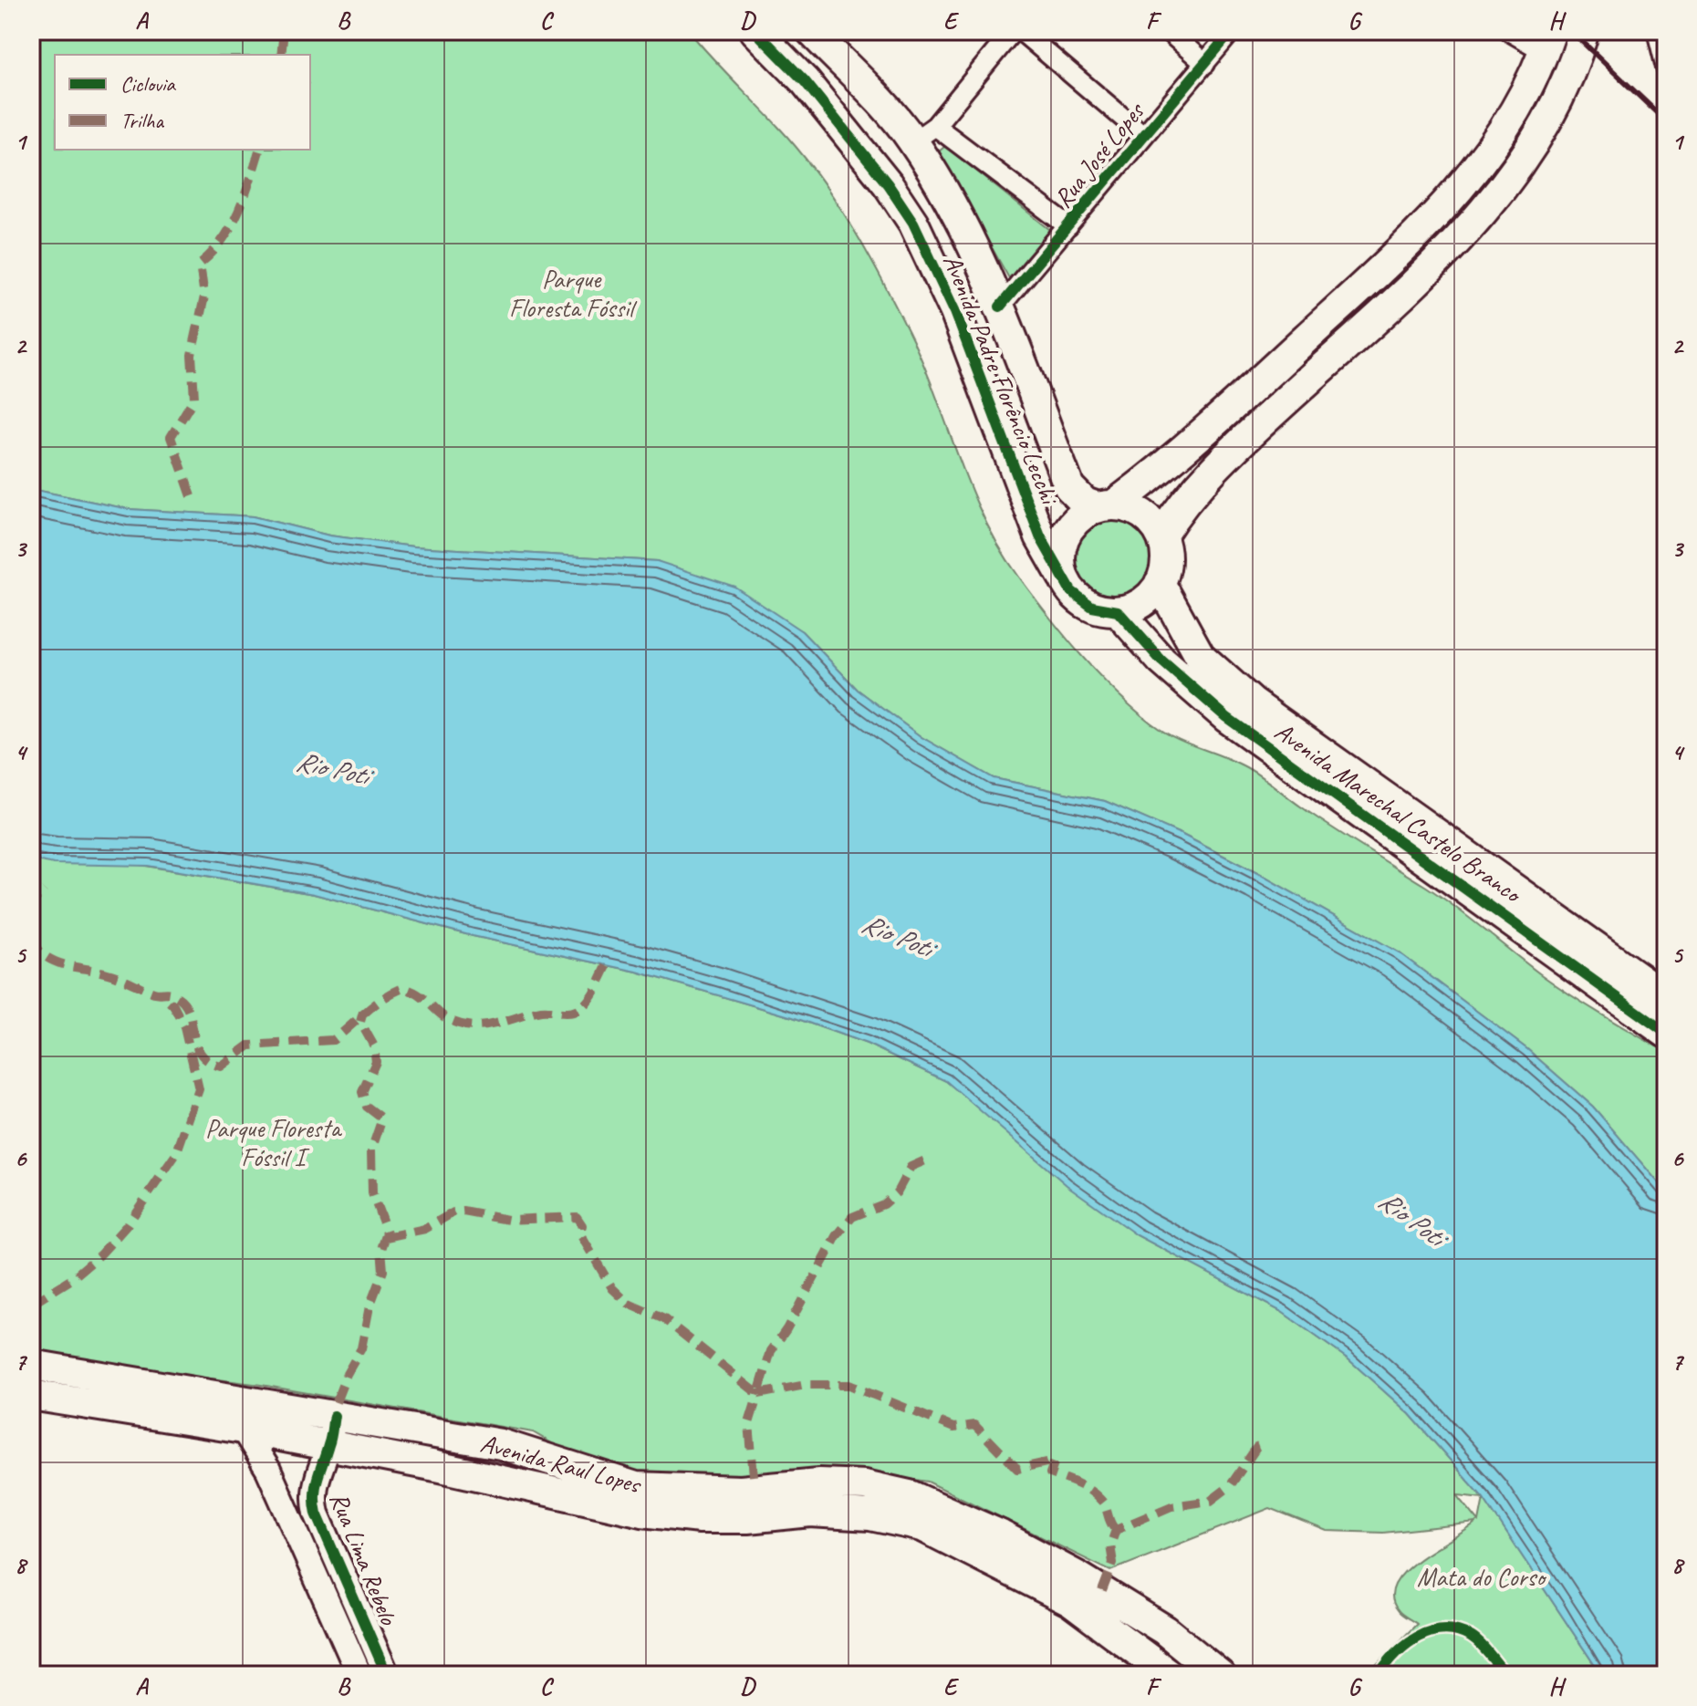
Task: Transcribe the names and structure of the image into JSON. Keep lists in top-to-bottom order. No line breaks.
{"streets":{"main road":["Avenida Padre Florêncio Lecchi","Avenida Marechal Castelo Branco","Avenida Raul Lopes"],"street":["Rua José Lopes","Rua Lima Rebelo"]},"crossings":[["Rua José Lopes","Avenida Padre Florêncio Lecchi"],["Avenida Padre Florêncio Lecchi","Avenida Marechal Castelo Branco"],["Avenida Raul Lopes","Rua Lima Rebelo"]],"water":["Rio Poti"],"parks":["Parque Floresta Fóssil","Parque Floresta Fóssil I","Mata do Corso"],"legend":["Ciclovia","Trilha"],"grid":{"columns":["A","B","C","D","E","F","G","H"],"rows":["1","2","3","4","5","6","7","8"]}}
